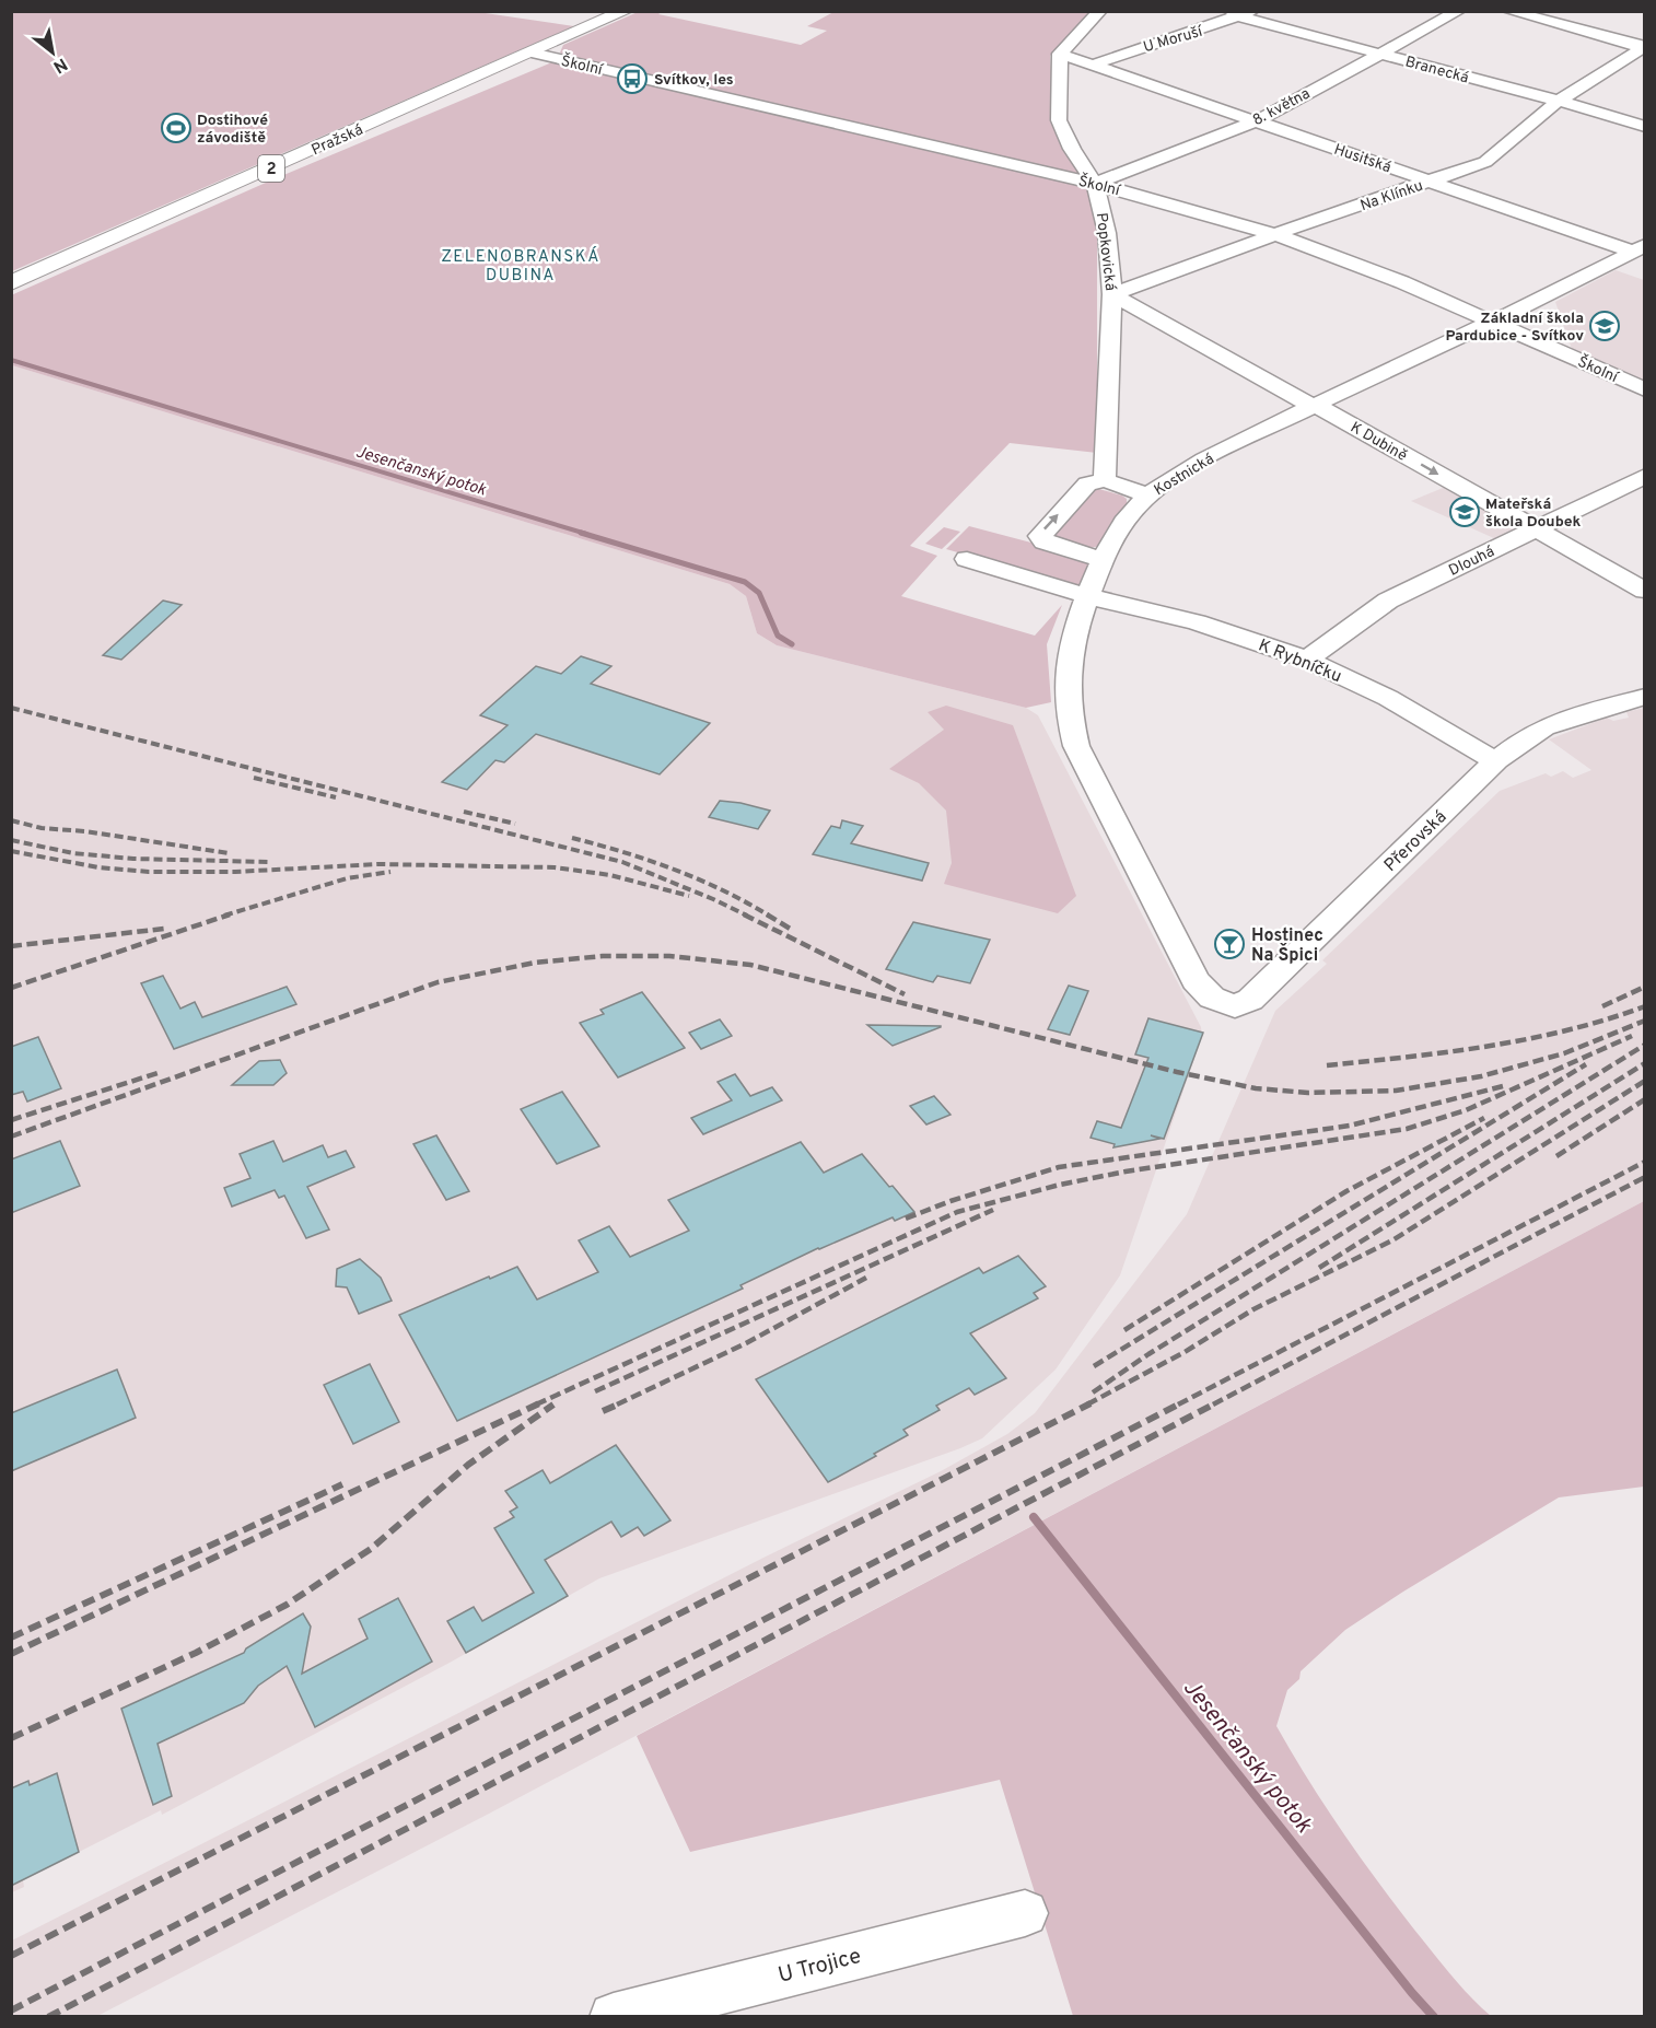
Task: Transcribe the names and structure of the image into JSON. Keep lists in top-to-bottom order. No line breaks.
{"streets":{"main road":["Pražská","2"],"street":["U Moruší","Školní","Branecká","8. května","Husitská","Na Klínku","Popkovická","K Dubině","Kostnická","Dlouhá","K Rybníčku","Přerovská","U Trojice"]},"crossings":[["U Moruší","Branecká"],["U Moruší","Husitská"],["Školní","8. května"],["Školní","Pražská"],["Školní","Na Klínku"],["Školní","Popkovická"],["Školní","Kostnická"],["Branecká","8. května"],["Branecká","Na Klínku"],["8. května","Husitská"],["8. května","Popkovická"],["Husitská","Na Klínku"],["Husitská","Kostnická"],["Na Klínku","Popkovická"],["Na Klínku","K Dubině"],["Popkovická","K Dubině"],["K Dubině","Kostnická"],["K Dubině","Dlouhá"],["Kostnická","K Rybníčku"],["Kostnická","Přerovská"],["Dlouhá","K Rybníčku"],["K Rybníčku","Přerovská"]],"one_way":["K Dubině"],"districts":["ZELENOBRANSKÁ DUBINA"],"water":["Jesenčanský potok"],"places":{"bus stop":["Svítkov, les"],"sports":["Dostihové závodiště"],"school or university":["Základní škola Pardubice - Svítkov","Mateřská škola Doubek"],"bar":["Hostinec Na Špici"]},"north":"bottom right"}
